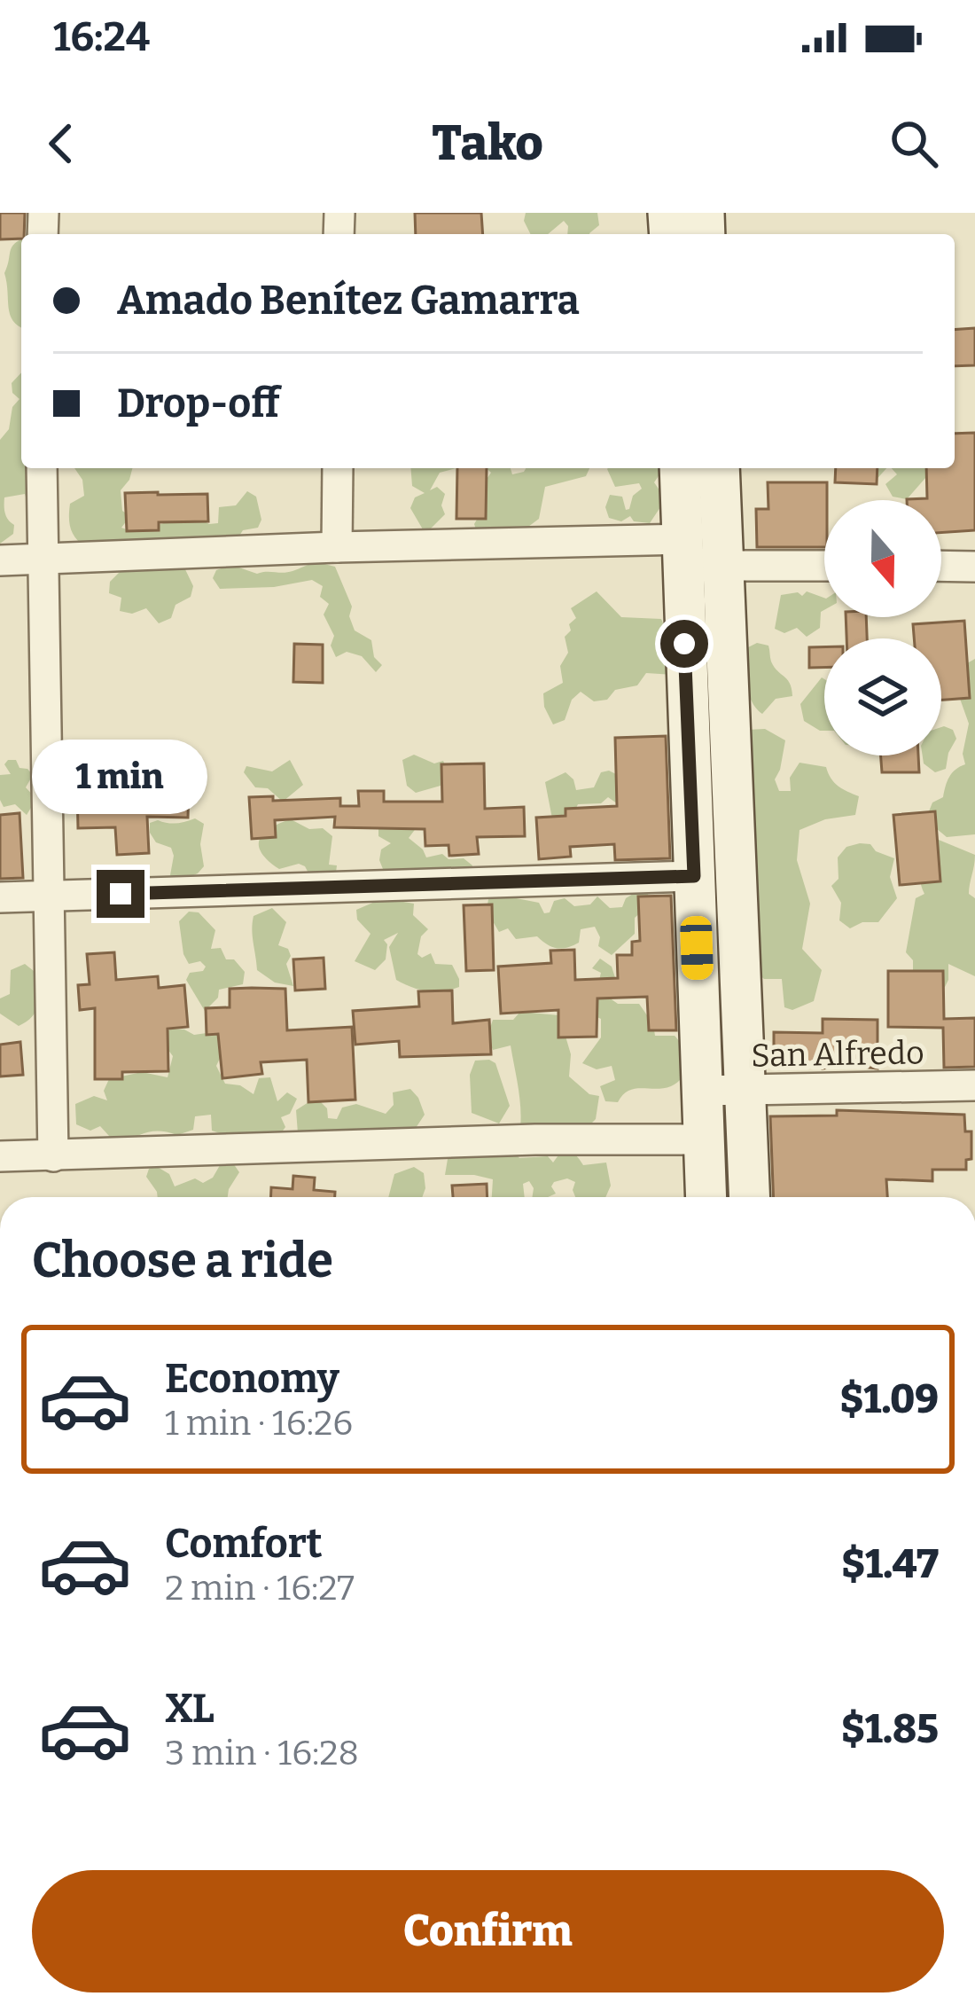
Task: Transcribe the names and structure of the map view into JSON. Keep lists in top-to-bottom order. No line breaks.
{"streets":{"street":["San Alfredo"]},"north":"bottom","page":{"status":"16:24","header":"Tako","banner":["Amado Benítez Gamarra","Drop-off"],"bubble":"1 min","heading":"Choose a ride","list":[{"name":"Economy","note":"1 min · 16:26","value":"$1.09"},{"name":"Comfort","note":"2 min · 16:27","value":"$1.47"},{"name":"XL","note":"3 min · 16:28","value":"$1.85"}],"buttons":"Confirm"}}
